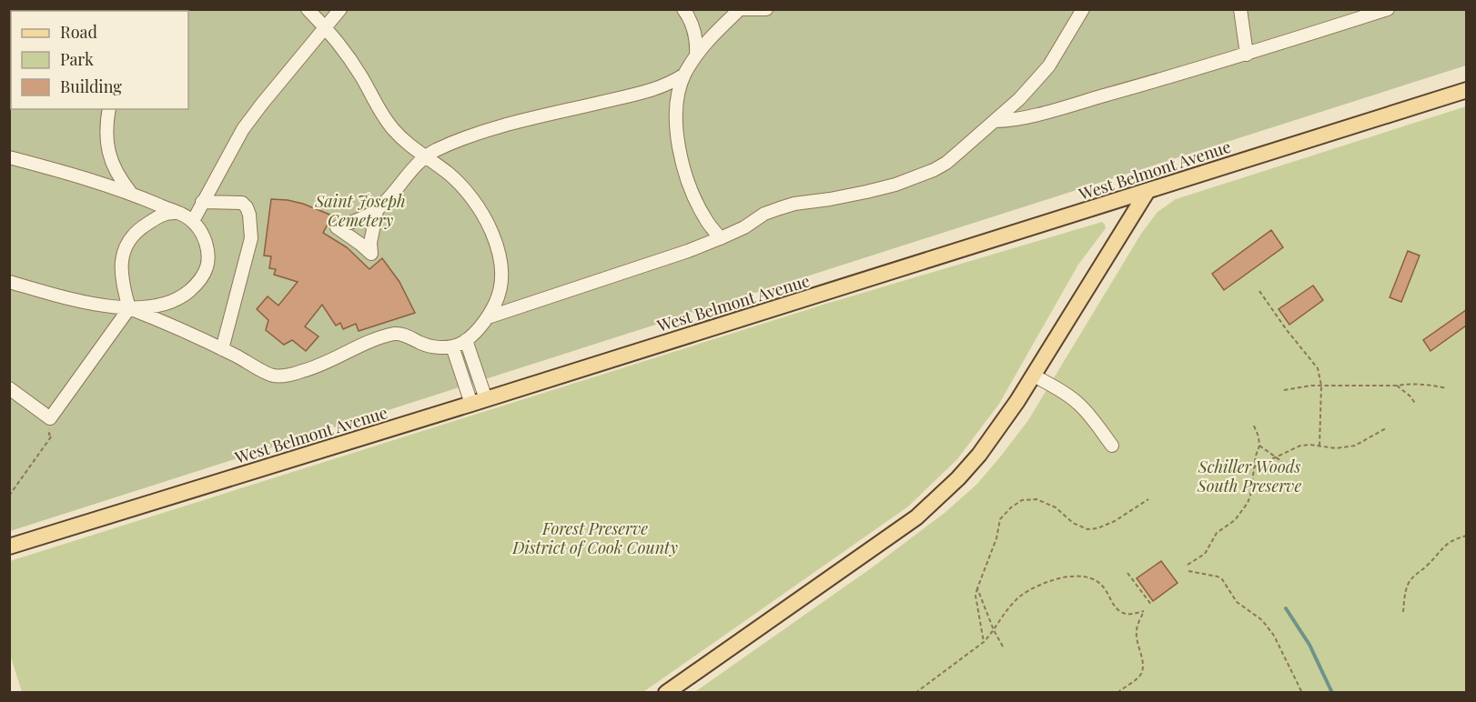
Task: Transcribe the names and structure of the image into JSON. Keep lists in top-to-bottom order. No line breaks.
{"streets":{"main road":["West Belmont Avenue"]},"parks":["Saint Joseph Cemetery","Schiller Woods South Preserve","Forest Preserve District of Cook County"],"legend":["Road","Park","Building"]}
